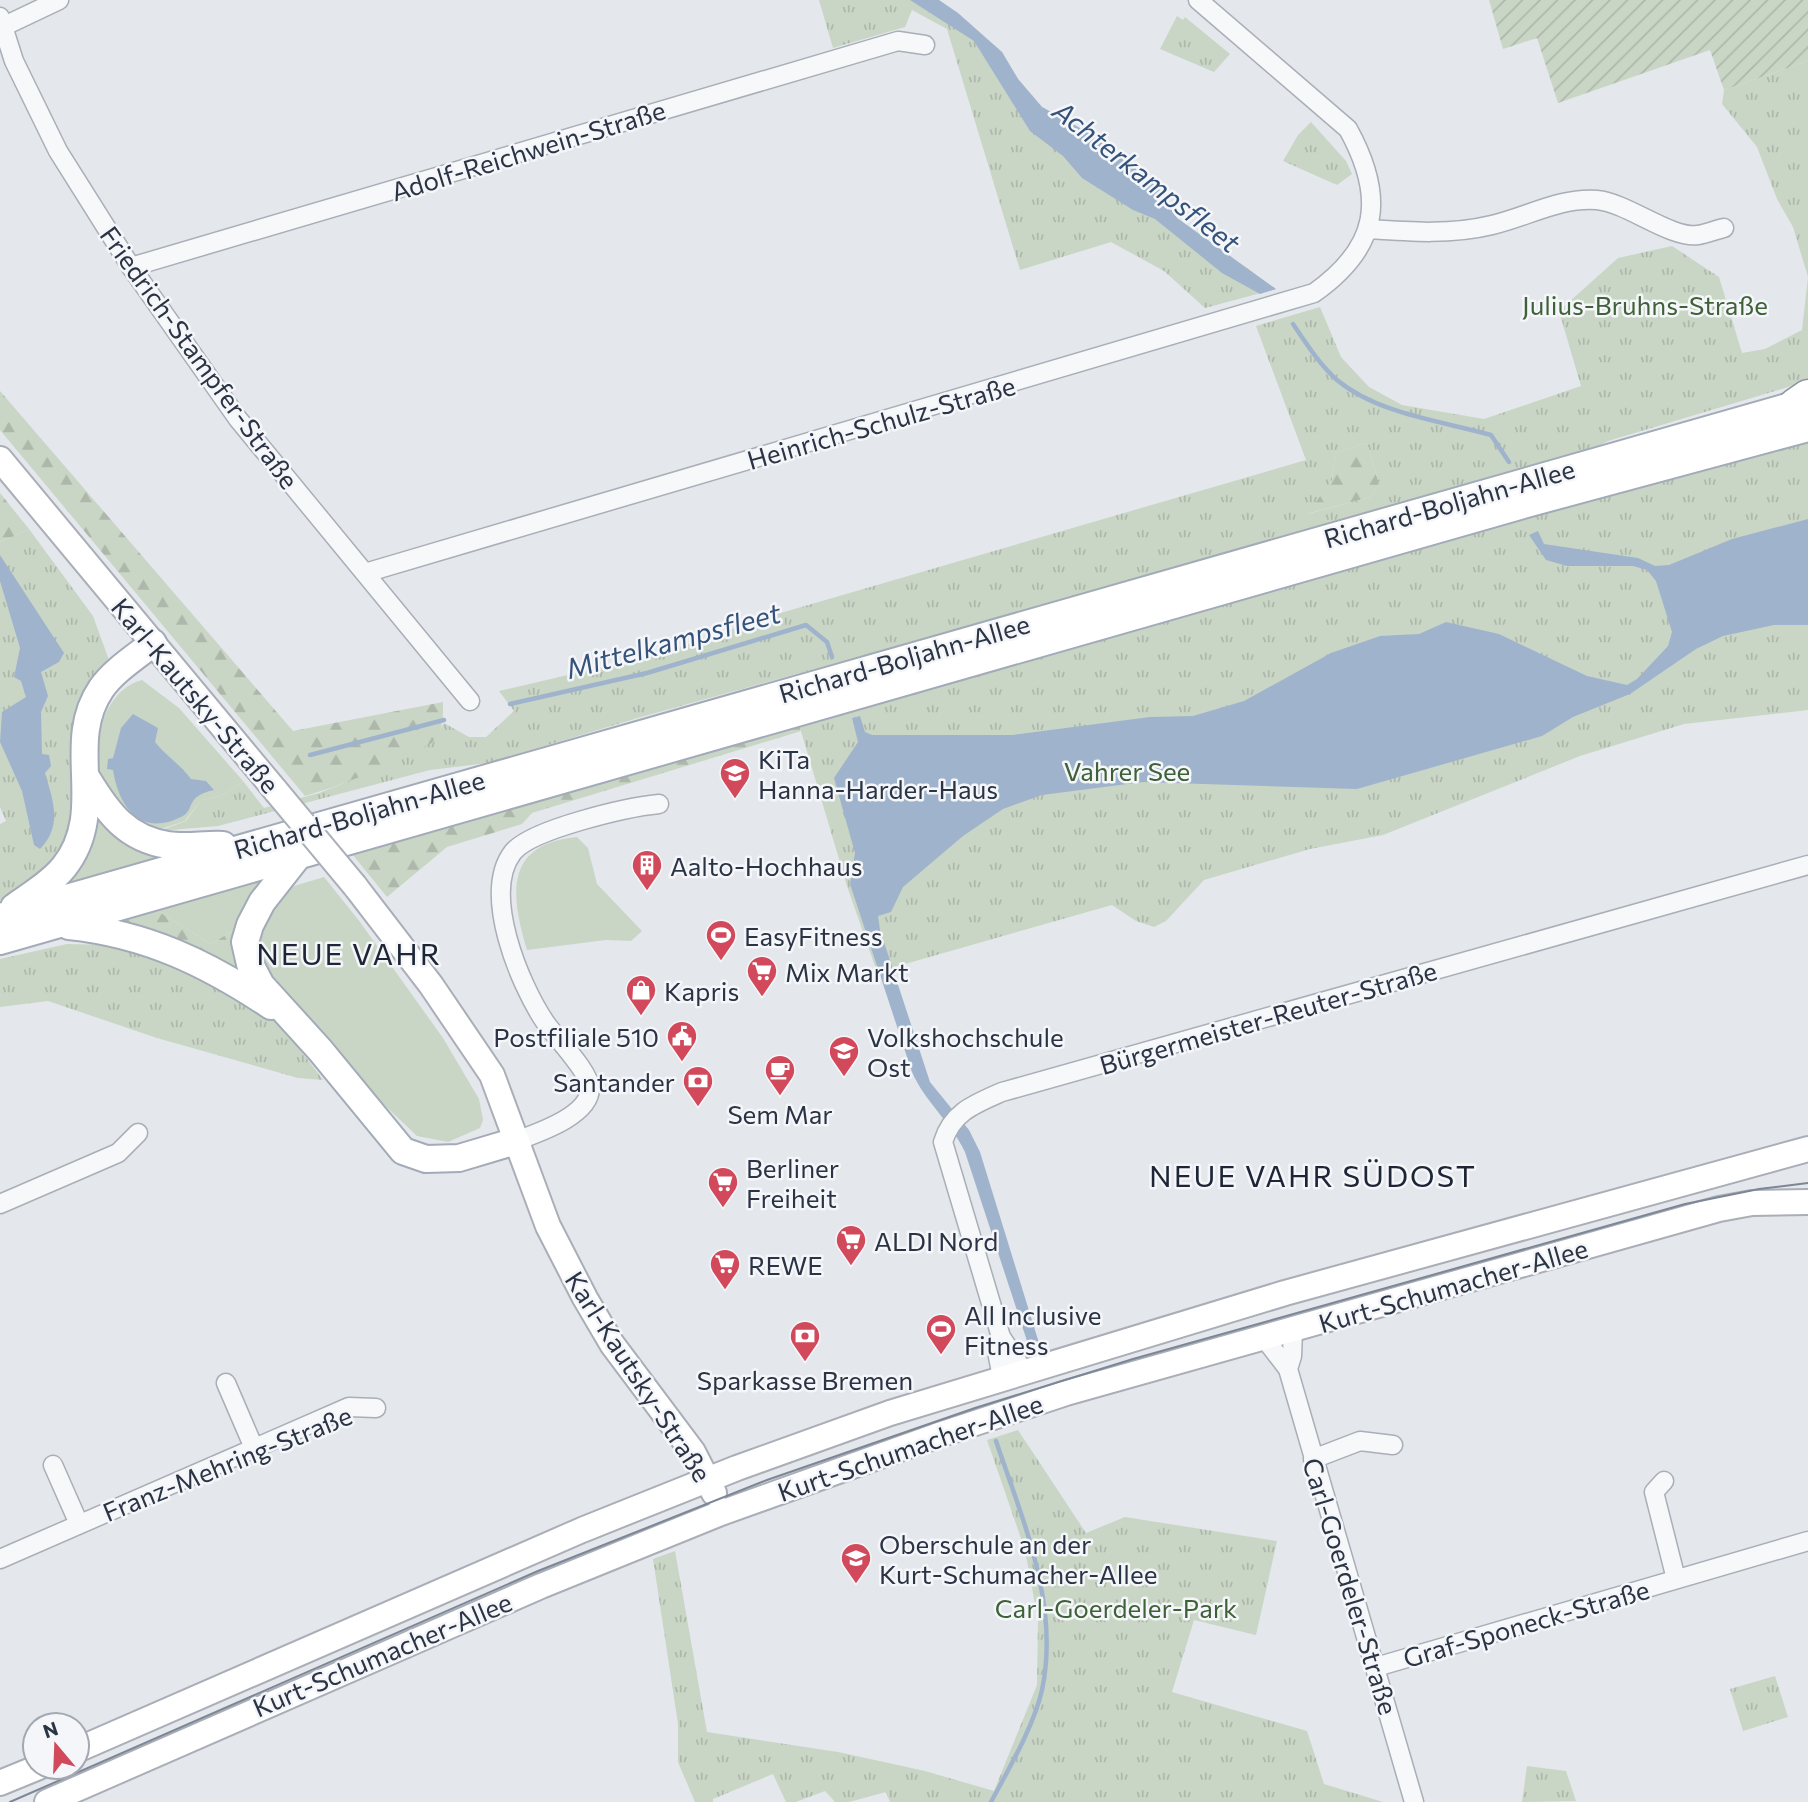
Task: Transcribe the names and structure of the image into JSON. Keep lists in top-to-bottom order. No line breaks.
{"streets":{"main road":["Richard-Boljahn-Allee"],"street":["Adolf-Reichwein-Straße","Friedrich-Stampfer-Straße","Heinrich-Schulz-Straße","Karl-Kautsky-Straße","Bürgermeister-Reuter-Straße","Kurt-Schumacher-Allee","Franz-Mehring-Straße","Carl-Goerdeler-Straße","Graf-Sponeck-Straße"]},"crossings":[["Adolf-Reichwein-Straße","Friedrich-Stampfer-Straße"],["Friedrich-Stampfer-Straße","Heinrich-Schulz-Straße"],["Karl-Kautsky-Straße","Kurt-Schumacher-Allee"],["Bürgermeister-Reuter-Straße","Kurt-Schumacher-Allee"],["Kurt-Schumacher-Allee","Carl-Goerdeler-Straße"],["Carl-Goerdeler-Straße","Graf-Sponeck-Straße"]],"districts":["NEUE VAHR","NEUE VAHR SÜDOST"],"water":["Achterkampsfleet","Mittelkampsfleet"],"parks":["Julius-Bruhns-Straße","Vahrer See","Carl-Goerdeler-Park"],"places":{"school or university":["KiTa Hanna-Harder-Haus","Volkshochschule Ost","Oberschule an der Kurt-Schumacher-Allee"],"building":["Aalto-Hochhaus"],"sports":["EasyFitness","All Inclusive Fitness"],"supermarket":["Mix Markt","Berliner Freiheit","ALDI Nord","REWE"],"shop":["Kapris"],"public building":["Postfiliale 510"],"cafe":["Sem Mar"],"bank":["Santander","Sparkasse Bremen"]},"north":"top"}
